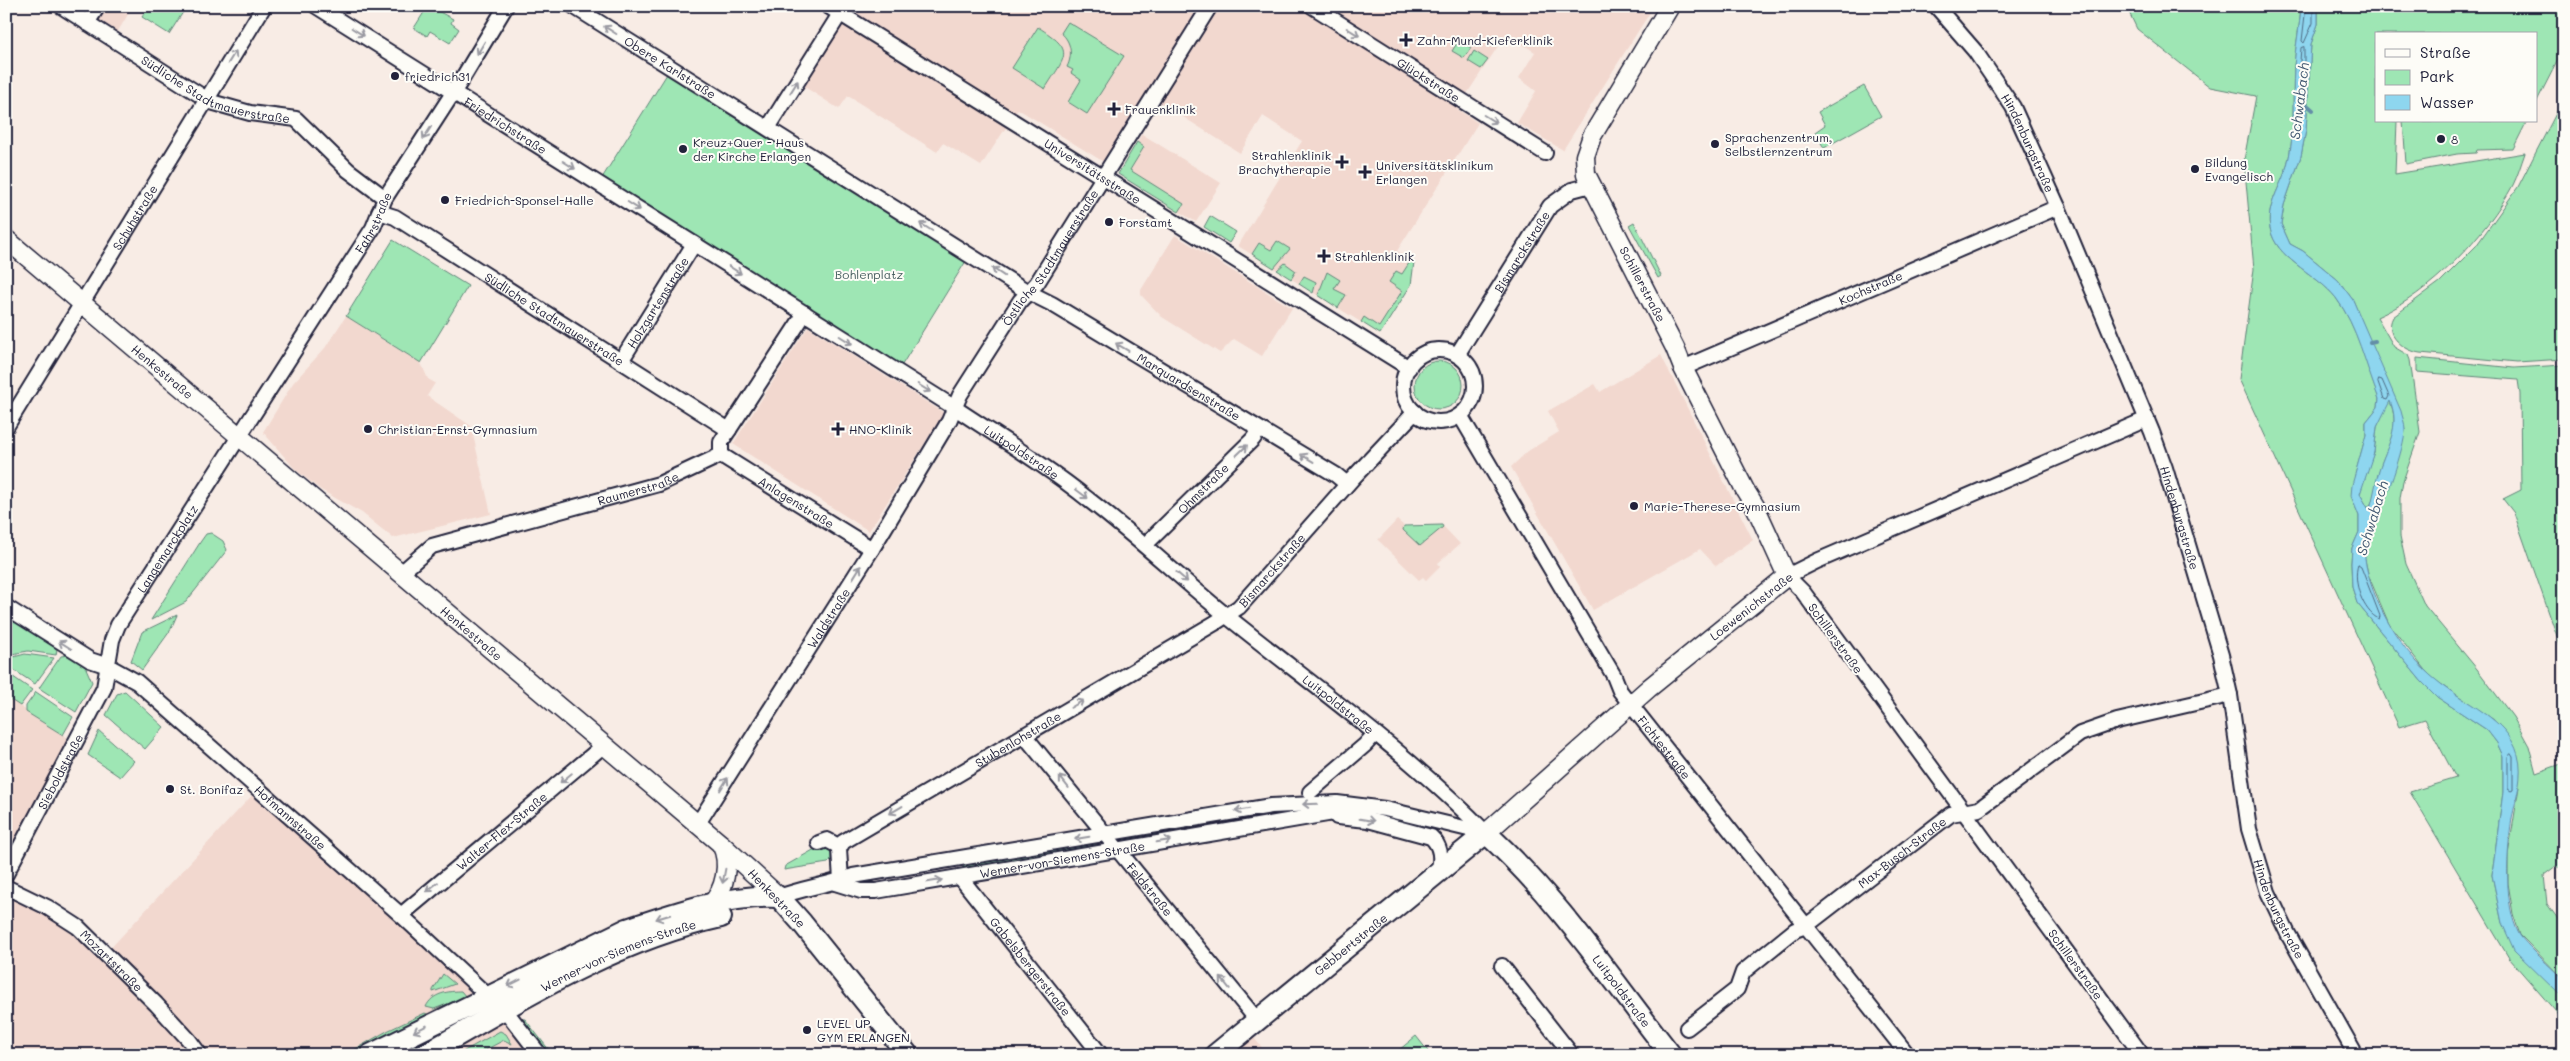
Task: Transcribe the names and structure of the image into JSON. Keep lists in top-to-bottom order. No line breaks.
{"streets":{"main road":["Henkestraße","Luitpoldstraße","Werner-von-Siemens-Straße","Gebbertstraße"],"street":["Obere Karlstraße","Glückstraße","Südliche Stadtmauerstraße","Friedrichstraße","Hindenburgstraße","Universitätsstraße","Schuhstraße","Fahrstraße","Bismarckstraße","Östliche Stadtmauerstraße","Schillerstraße","Kochstraße","Holzgartenstraße","Marquardsenstraße","Raumerstraße","Ohmstraße","Anlagenstraße","Langemarckplatz","Loewenichstraße","Waldstraße","Stubenlohstraße","Fichtestraße","Sieboldstraße","Hofmannstraße","Walter-Flex-Straße","Max-Busch-Straße","Feldstraße","Mozartstraße","Gabelsbergerstraße"]},"crossings":[["Südliche Stadtmauerstraße","Schuhstraße"],["Südliche Stadtmauerstraße","Fahrstraße"],["Südliche Stadtmauerstraße","Holzgartenstraße"],["Friedrichstraße","Fahrstraße"],["Friedrichstraße","Holzgartenstraße"],["Hindenburgstraße","Kochstraße"],["Hindenburgstraße","Loewenichstraße"],["Hindenburgstraße","Max-Busch-Straße"],["Universitätsstraße","Bismarckstraße"],["Universitätsstraße","Östliche Stadtmauerstraße"],["Universitätsstraße","Fichtestraße"],["Schuhstraße","Henkestraße"],["Fahrstraße","Henkestraße"],["Fahrstraße","Langemarckplatz"],["Bismarckstraße","Schillerstraße"],["Bismarckstraße","Marquardsenstraße"],["Bismarckstraße","Luitpoldstraße"],["Bismarckstraße","Stubenlohstraße"],["Bismarckstraße","Fichtestraße"],["Östliche Stadtmauerstraße","Marquardsenstraße"],["Östliche Stadtmauerstraße","Luitpoldstraße"],["Östliche Stadtmauerstraße","Waldstraße"],["Schillerstraße","Kochstraße"],["Schillerstraße","Loewenichstraße"],["Schillerstraße","Max-Busch-Straße"],["Henkestraße","Raumerstraße"],["Henkestraße","Langemarckplatz"],["Henkestraße","Waldstraße"],["Henkestraße","Walter-Flex-Straße"],["Henkestraße","Werner-von-Siemens-Straße"],["Marquardsenstraße","Ohmstraße"],["Luitpoldstraße","Ohmstraße"],["Luitpoldstraße","Loewenichstraße"],["Luitpoldstraße","Waldstraße"],["Luitpoldstraße","Stubenlohstraße"],["Luitpoldstraße","Werner-von-Siemens-Straße"],["Luitpoldstraße","Gebbertstraße"],["Raumerstraße","Anlagenstraße"],["Anlagenstraße","Waldstraße"],["Langemarckplatz","Sieboldstraße"],["Langemarckplatz","Hofmannstraße"],["Loewenichstraße","Fichtestraße"],["Loewenichstraße","Werner-von-Siemens-Straße"],["Loewenichstraße","Gebbertstraße"],["Stubenlohstraße","Feldstraße"],["Fichtestraße","Max-Busch-Straße"],["Sieboldstraße","Hofmannstraße"],["Hofmannstraße","Walter-Flex-Straße"],["Hofmannstraße","Werner-von-Siemens-Straße"],["Werner-von-Siemens-Straße","Feldstraße"],["Werner-von-Siemens-Straße","Gebbertstraße"],["Werner-von-Siemens-Straße","Gabelsbergerstraße"],["Feldstraße","Gebbertstraße"]],"one_way":["Obere Karlstraße","Glückstraße","Friedrichstraße","Fahrstraße","Marquardsenstraße","Luitpoldstraße","Ohmstraße","Waldstraße","Walter-Flex-Straße","Feldstraße"],"water":["Schwabach"],"parks":["Bohlenplatz"],"places":{"health":["Zahn-Mund-Kieferklinik","Frauenklinik","Strahlenklinik Brachytherapie","Universitätsklinikum Erlangen","Strahlenklinik","HNO-Klinik"],"other":["friedrich31","8","Sprachenzentrum, Selbstlernzentrum","Kreuz+Quer - Haus der Kirche Erlangen","Bildung Evangelisch","Friedrich-Sponsel-Halle","Forstamt","Christian-Ernst-Gymnasium","Marie-Therese-Gymnasium","St. Bonifaz","LEVEL UP GYM ERLANGEN"]},"legend":["Straße","Park","Wasser"]}
